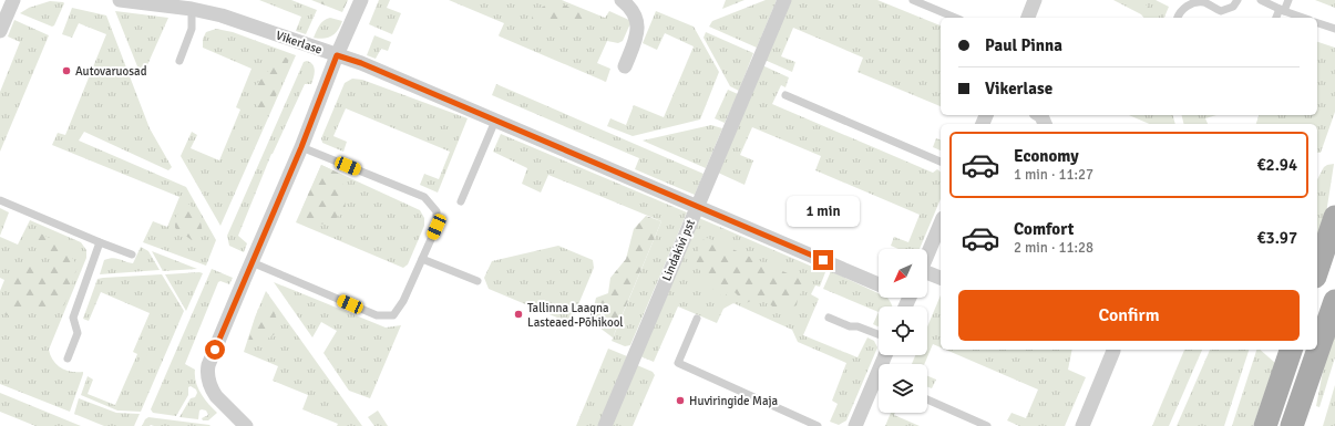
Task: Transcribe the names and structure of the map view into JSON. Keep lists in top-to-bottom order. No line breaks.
{"streets":{"street":["Vikerlase","Lindakivi pst"]},"crossings":[["Vikerlase","Lindakivi pst"]],"places":["Autovaruosad","Tallinna Laagna Lasteaed-Põhikool","Huviringide Maja"],"north":"bottom left","page":{"banner":["Paul Pinna","Vikerlase"],"list":[{"name":"Economy","note":"1 min · 11:27","value":"€2.94"},{"name":"Comfort","note":"2 min · 11:28","value":"€3.97"}],"bubble":"1 min","buttons":"Confirm"}}
